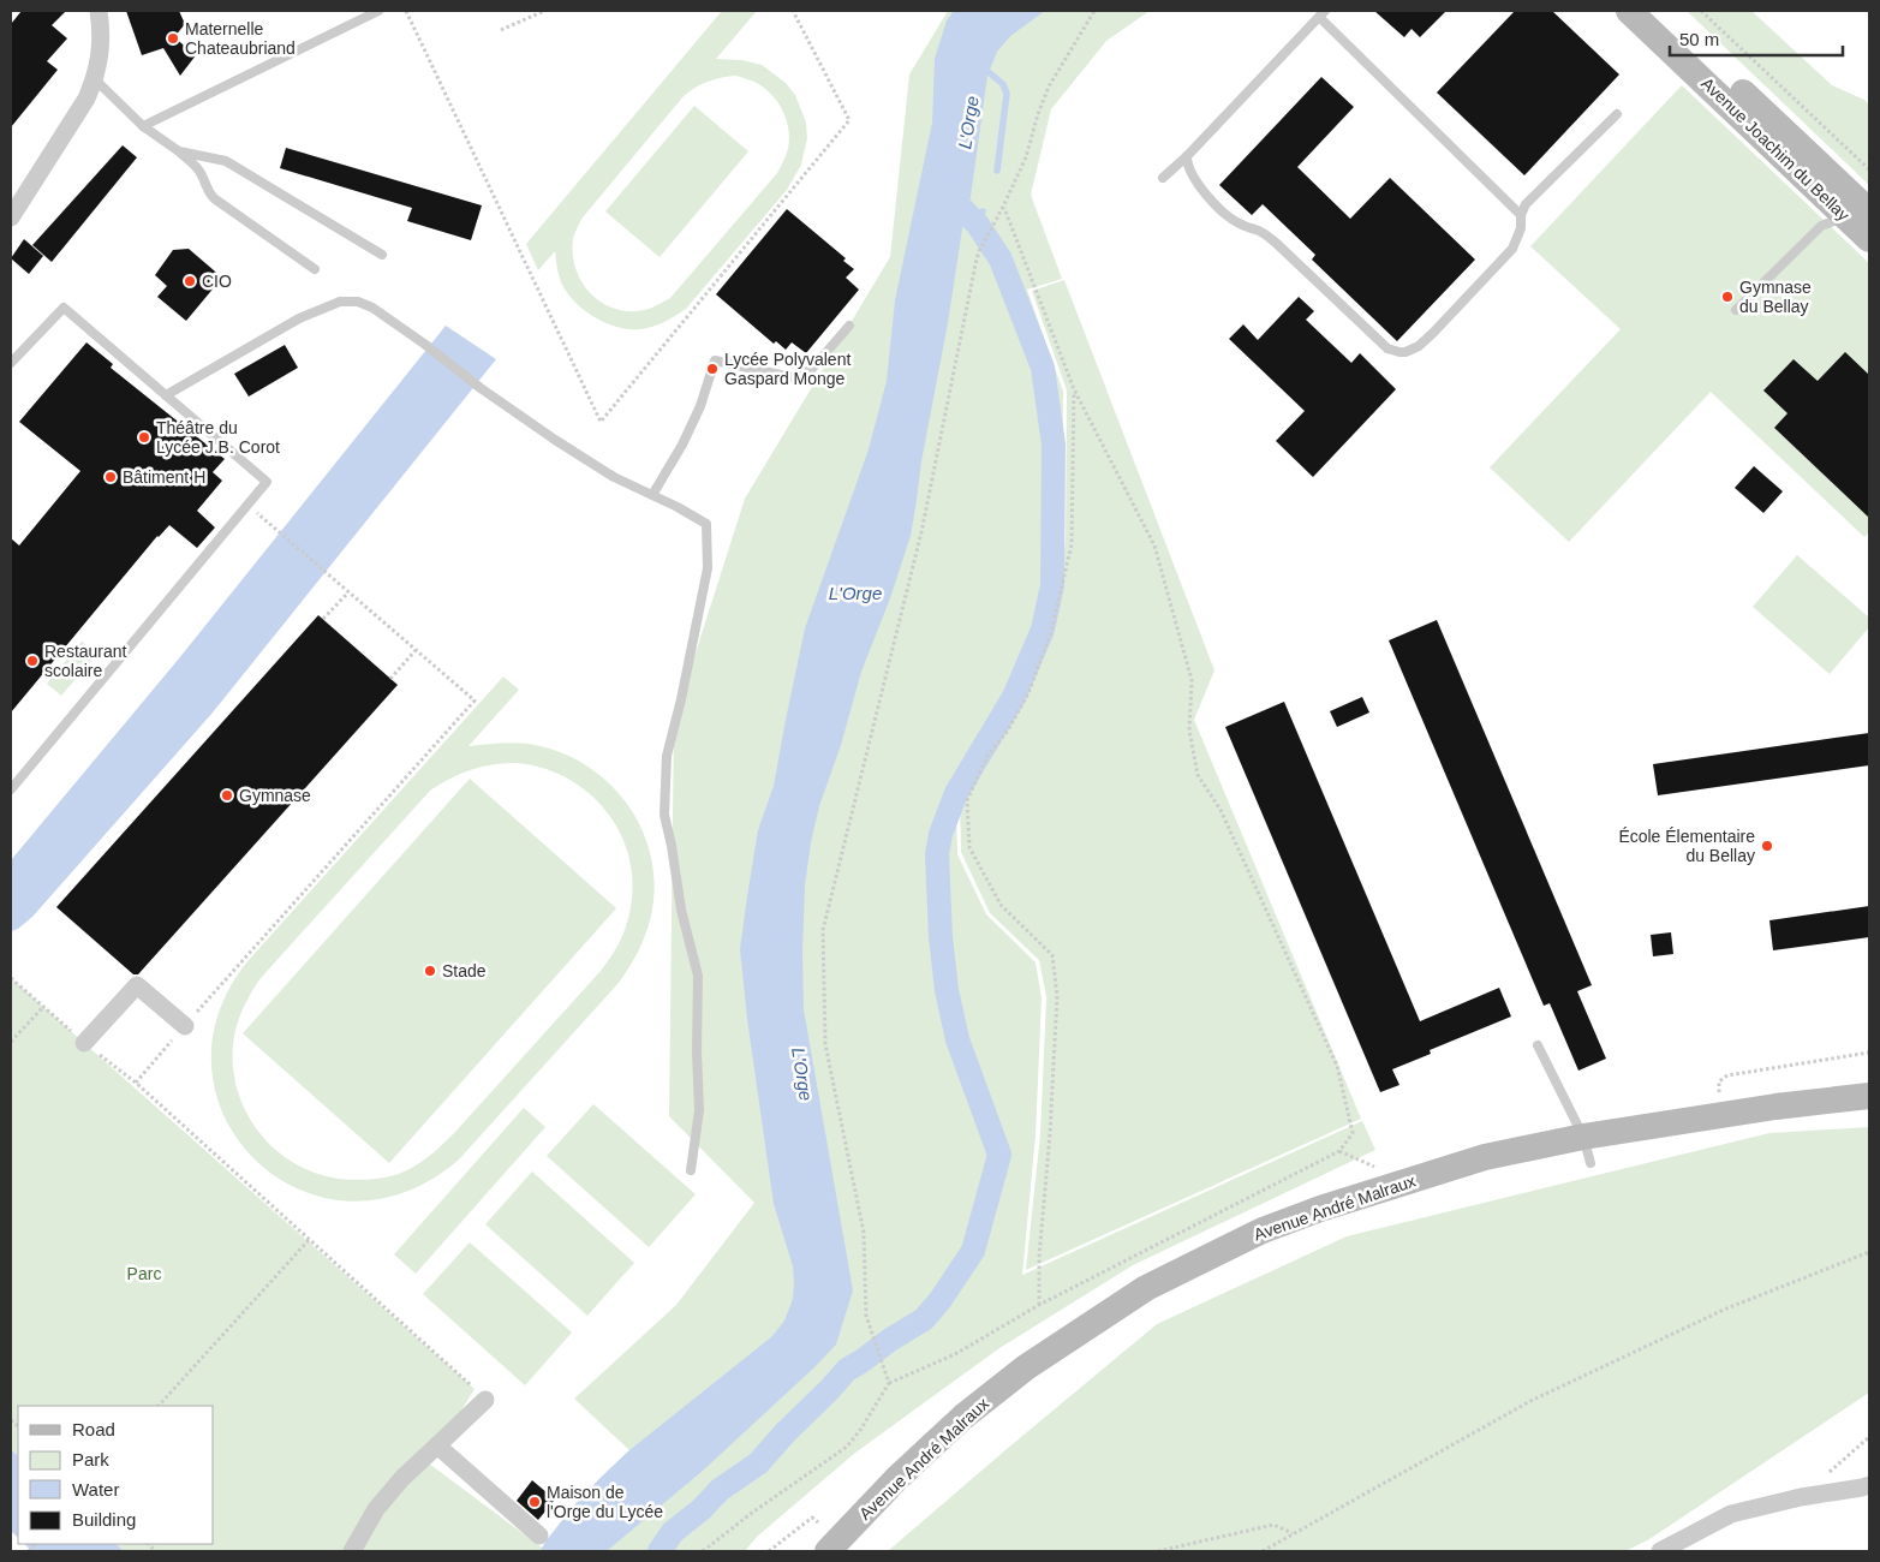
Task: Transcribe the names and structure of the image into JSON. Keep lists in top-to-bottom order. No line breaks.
{"streets":{"main road":["Avenue Joachim du Bellay","Avenue André Malraux"]},"water":["L'Orge"],"parks":["Parc"],"places":["Maternelle Chateaubriand","CIO","Gymnase du Bellay","Lycée Polyvalent Gaspard Monge","Théâtre du Lycée J.B. Corot","Bâtiment H","Restaurant scolaire","Gymnase","École Élementaire du Bellay","Stade","Maison de l'Orge du Lycée"],"legend":["Road","Park","Water","Building"],"scale_bar":"50 m"}
